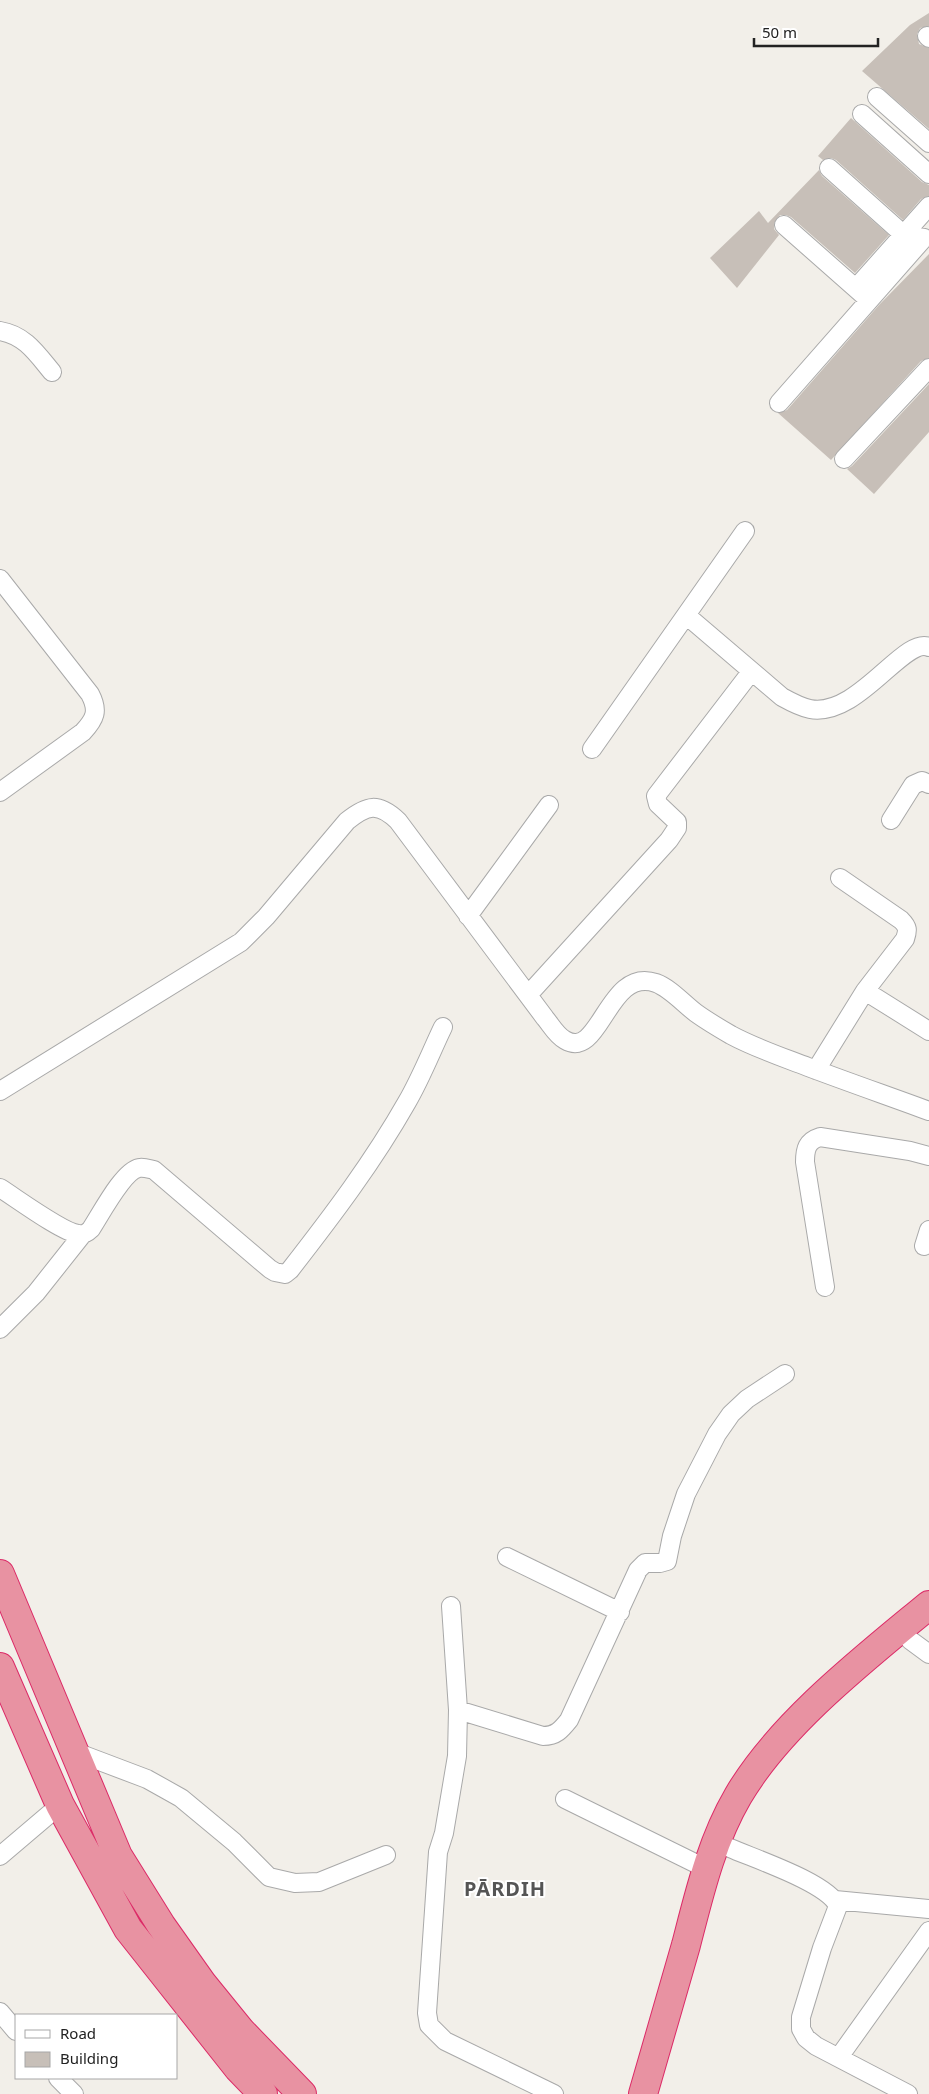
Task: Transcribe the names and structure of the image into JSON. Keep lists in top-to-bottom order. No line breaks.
{"districts":["PĀRDIH"],"legend":["Road","Building"],"scale_bar":"50 m"}
